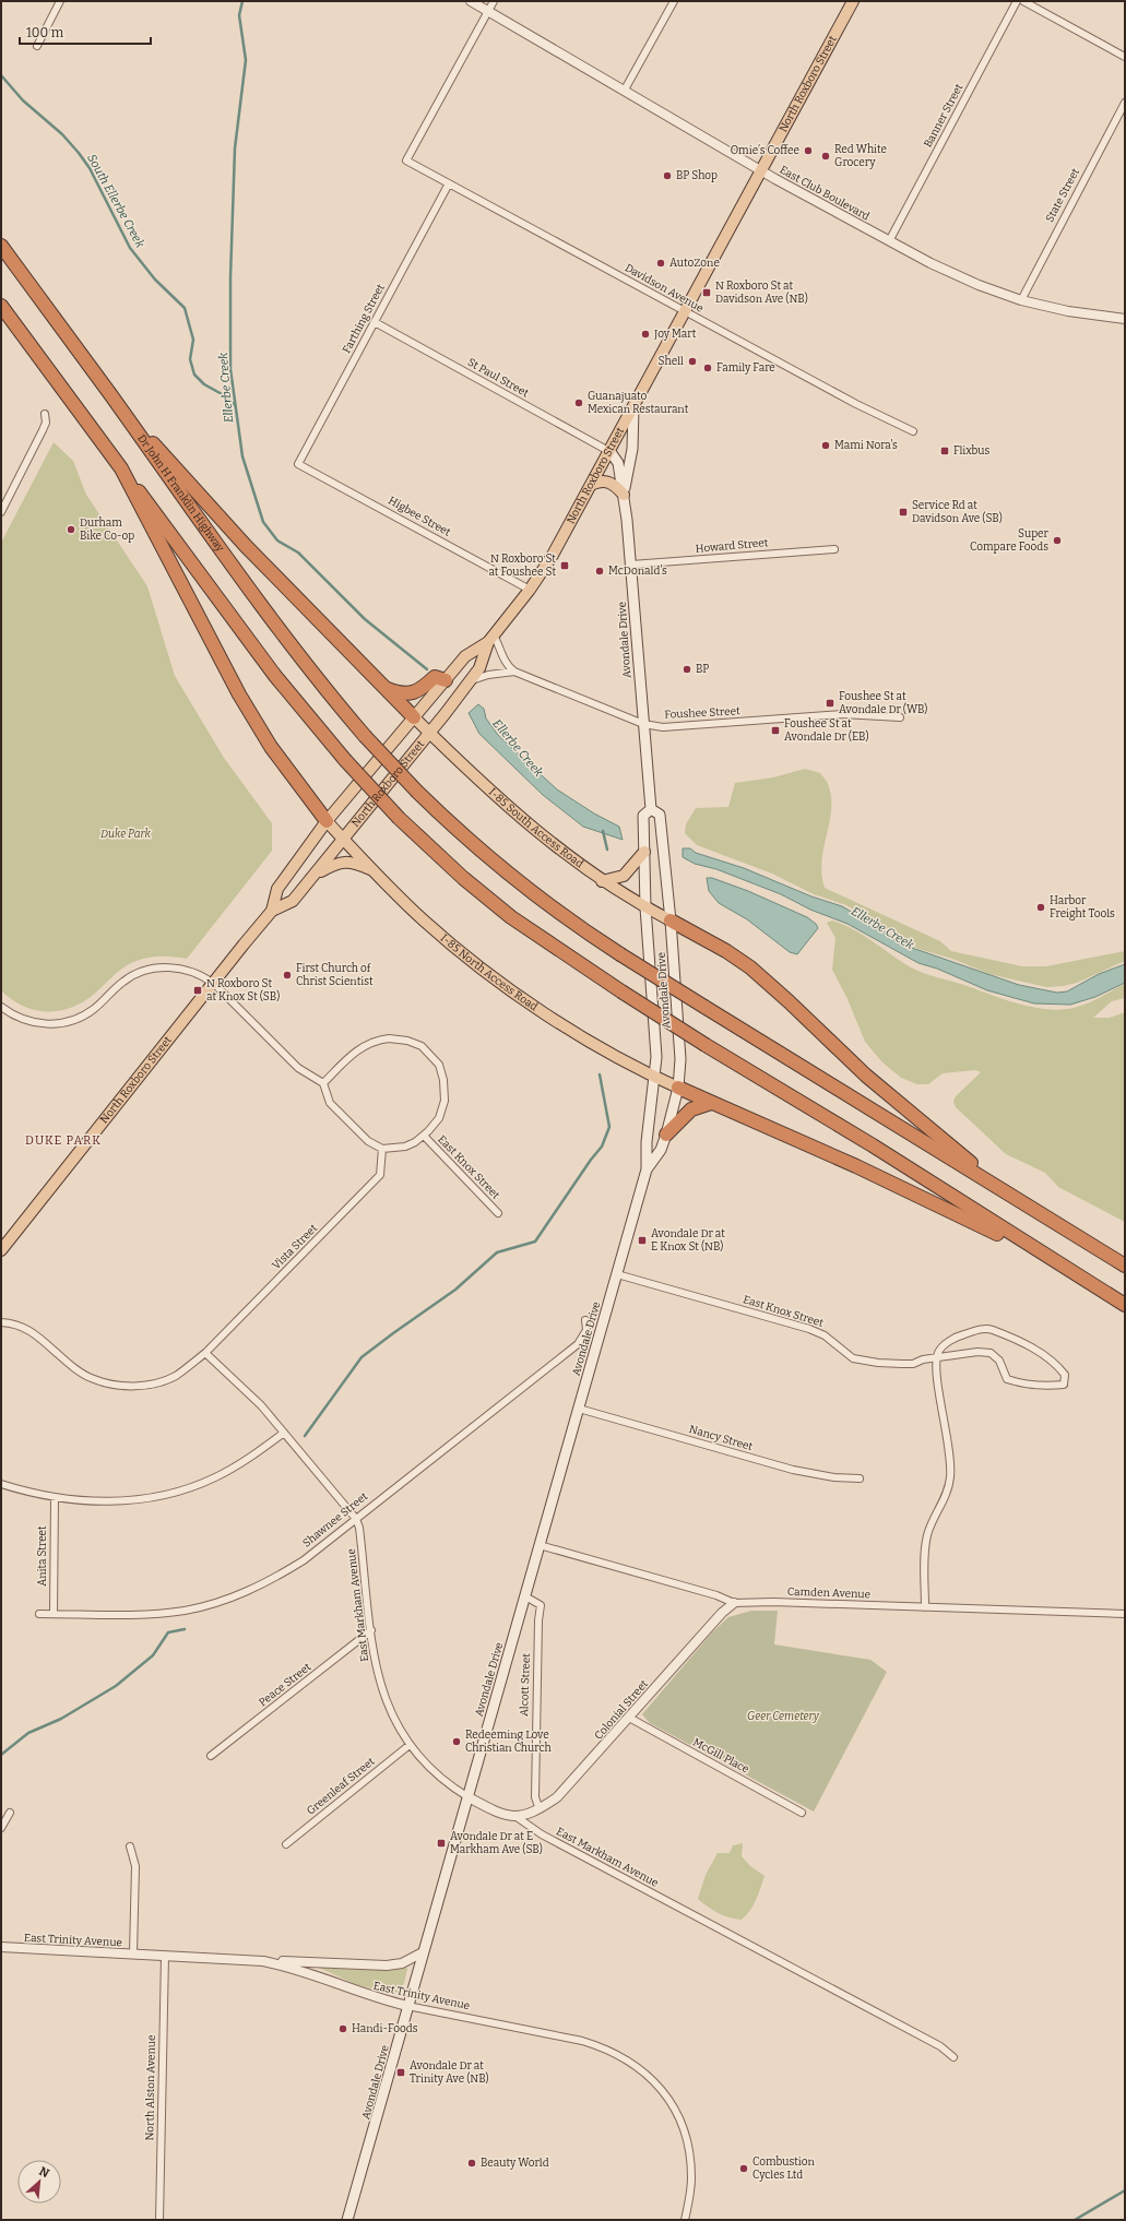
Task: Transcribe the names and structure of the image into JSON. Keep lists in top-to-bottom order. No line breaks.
{"streets":{"highway":["Dr John H Franklin Highway"],"main road":["North Roxboro Street","Avondale Drive","I-85 South Access Road","I-85 North Access Road"],"street":["Banner Street","East Club Boulevard","State Street","Davidson Avenue","Farthing Street","St Paul Street","Higbee Street","Howard Street","Foushee Street","East Knox Street","Vista Street","Nancy Street","Shawnee Street","Anita Street","Camden Avenue","East Markham Avenue","Peace Street","Alcott Street","Colonial Street","McGill Place","Greenleaf Street","East Trinity Avenue","North Alston Avenue"]},"crossings":[["North Roxboro Street","East Club Boulevard"],["North Roxboro Street","Davidson Avenue"],["North Roxboro Street","St Paul Street"],["North Roxboro Street","Higbee Street"],["North Roxboro Street","Avondale Drive"],["North Roxboro Street","Foushee Street"],["North Roxboro Street","I-85 South Access Road"],["North Roxboro Street","I-85 North Access Road"],["Banner Street","East Club Boulevard"],["East Club Boulevard","State Street"],["East Club Boulevard","Davidson Avenue"],["Davidson Avenue","Farthing Street"],["Farthing Street","St Paul Street"],["Farthing Street","Higbee Street"],["St Paul Street","Avondale Drive"],["Howard Street","Avondale Drive"],["Avondale Drive","Foushee Street"],["Avondale Drive","I-85 South Access Road"],["Avondale Drive","I-85 North Access Road"],["Avondale Drive","East Knox Street"],["Avondale Drive","Nancy Street"],["Avondale Drive","Camden Avenue"],["Avondale Drive","East Markham Avenue"],["Avondale Drive","Alcott Street"],["Avondale Drive","East Trinity Avenue"],["East Knox Street","Vista Street"],["Vista Street","East Markham Avenue"],["Shawnee Street","Anita Street"],["Shawnee Street","East Markham Avenue"],["Camden Avenue","Colonial Street"],["East Markham Avenue","Peace Street"],["East Markham Avenue","Colonial Street"],["East Markham Avenue","Greenleaf Street"],["Alcott Street","Colonial Street"],["Colonial Street","McGill Place"],["East Trinity Avenue","North Alston Avenue"]],"districts":["DUKE PARK"],"water":["South Ellerbe Creek","Ellerbe Creek"],"parks":["Duke Park","Geer Cemetery"],"places":{"other":["Omie’s Coffee","Red White Grocery","BP Shop","AutoZone","Joy Mart","Shell","Family Fare","Guanajuato Mexican Restaurant","Mami Nora's","Durham Bike Co-op","Super Compare Foods","McDonald's","BP","Harbor Freight Tools","First Church of Christ Scientist","Redeeming Love Christian Church","Handi-Foods","Beauty World","Combustion Cycles Ltd"],"transit":["N Roxboro St at Davidson Ave (NB)","Flixbus","Service Rd at Davidson Ave (SB)","N Roxboro St at Foushee St","Foushee St at Avondale Dr (WB)","Foushee St at Avondale Dr (EB)","N Roxboro St at Knox St (SB)","Avondale Dr at E Knox St (NB)","Avondale Dr at E Markham Ave (SB)","Avondale Dr at Trinity Ave (NB)"]},"scale_bar":"100 m","north":"top right"}
